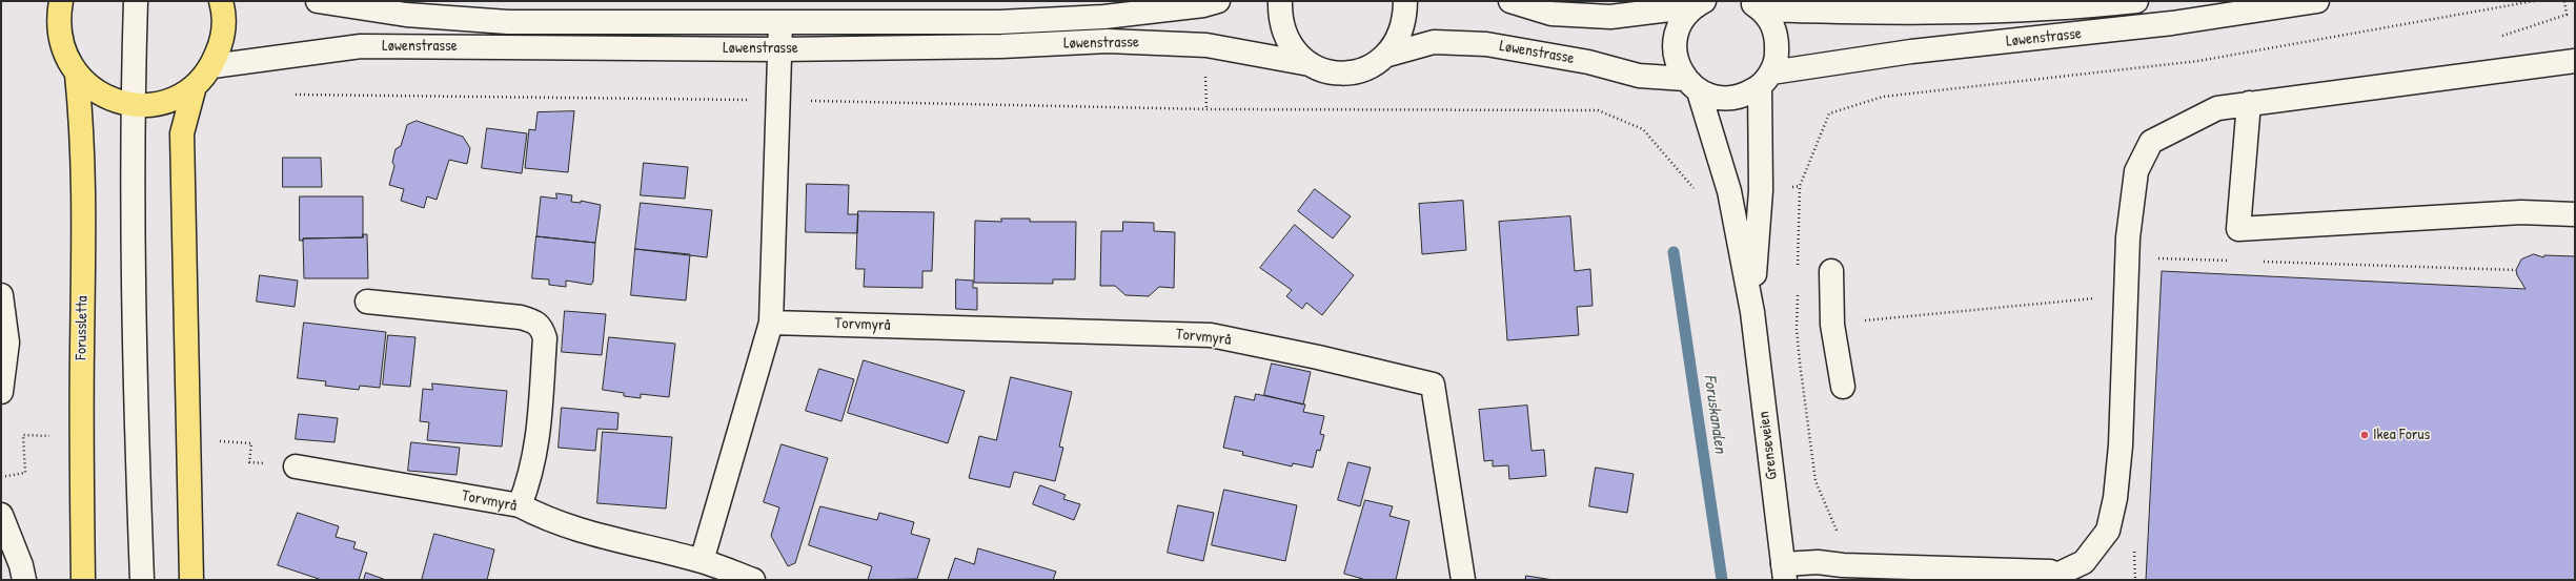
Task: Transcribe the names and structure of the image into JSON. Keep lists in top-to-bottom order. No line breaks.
{"streets":{"main road":["Løwenstrasse","Torvmyrå","Forussletta","Grenseveien"]},"crossings":[["Løwenstrasse","Grenseveien"]],"water":["Foruskanalen"],"places":["Ikea Forus"]}
